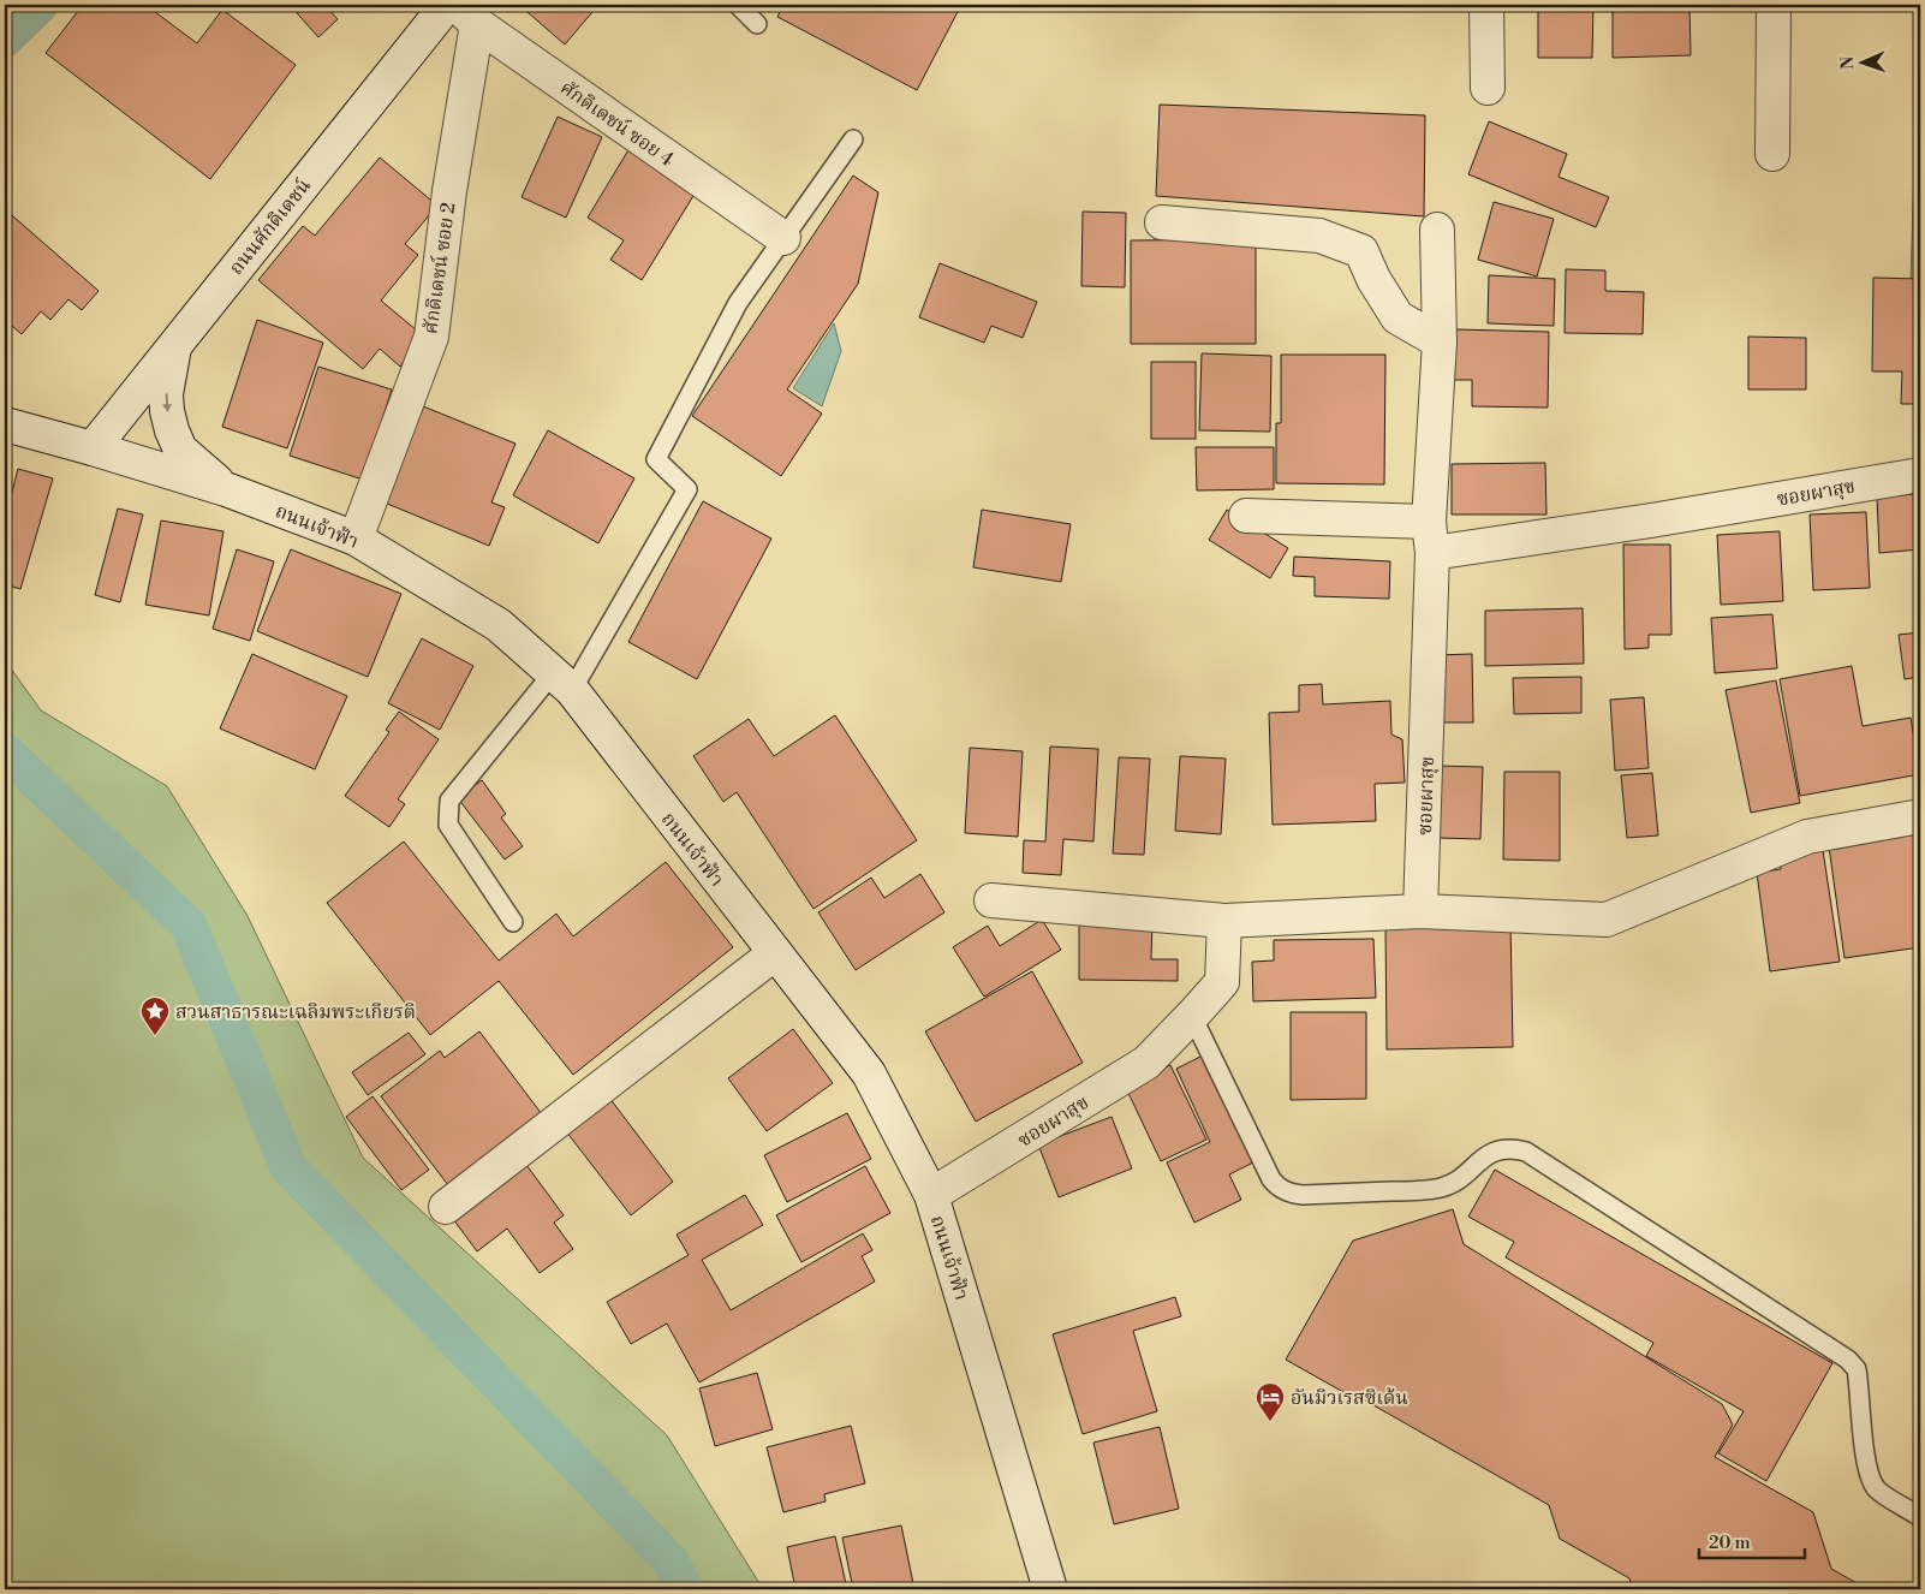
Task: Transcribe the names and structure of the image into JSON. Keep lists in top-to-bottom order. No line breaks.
{"streets":{"street":["ศักดิเดชน์ ซอย 4","ถนนศักดิเดชน์","ศักดิเดชน์ ซอย 2","ซอยผาสุข","ถนนเจ้าฟ้า"]},"crossings":[["ศักดิเดชน์ ซอย 4","ศักดิเดชน์ ซอย 2"],["ถนนศักดิเดชน์","ถนนเจ้าฟ้า"],["ศักดิเดชน์ ซอย 2","ถนนเจ้าฟ้า"],["ซอยผาสุข","ถนนเจ้าฟ้า"]],"places":{"place":["สวนสาธารณะเฉลิมพระเกียรติ"],"hotel":["อันมิวเรสซิเด้น"]},"scale_bar":"20 m","north":"left"}
